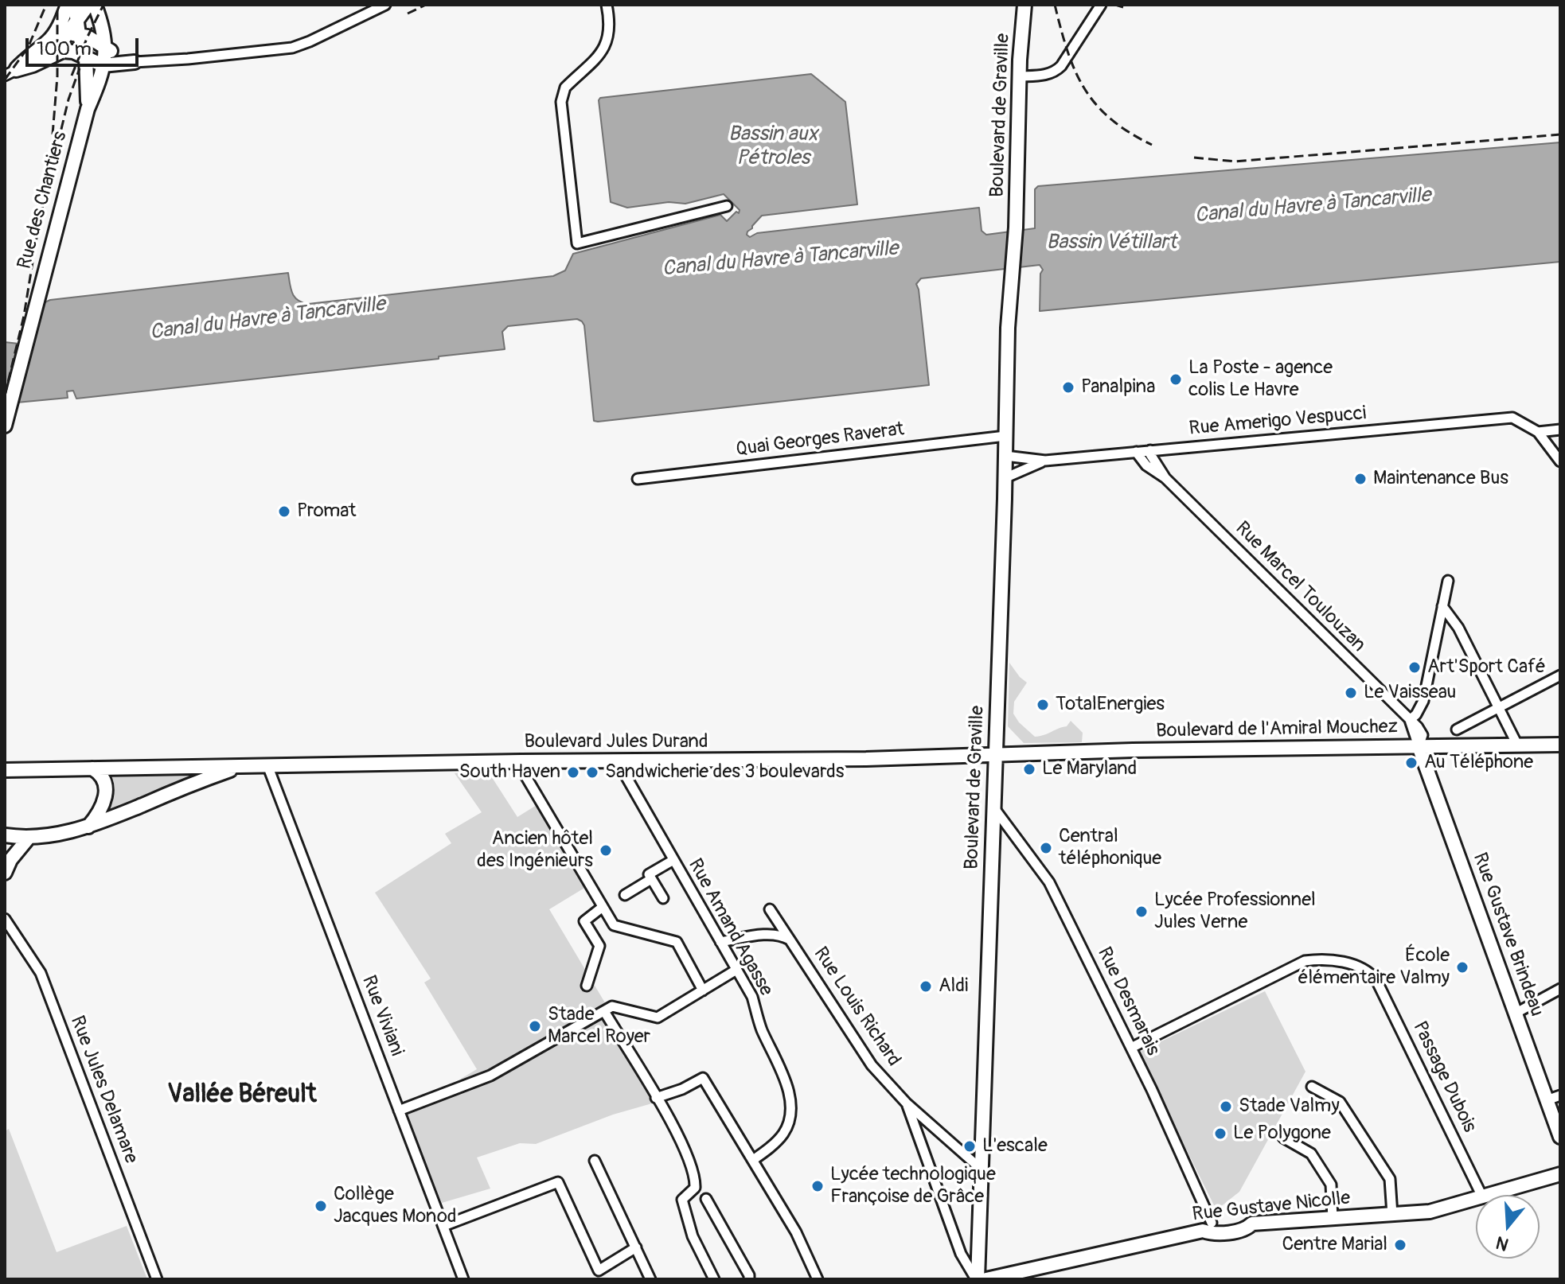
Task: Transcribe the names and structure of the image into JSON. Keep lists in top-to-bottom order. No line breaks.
{"streets":{"street":["Boulevard de Graville","Rue des Chantiers","Rue Amerigo Vespucci","Quai Georges Raverat","Rue Marcel Toulouzan","Boulevard de l'Amiral Mouchez","Boulevard Jules Durand","Rue Amand Agasse","Rue Gustave Brindeau","Rue Desmarais","Rue Louis Richard","Rue Viviani","Passage Dubois","Rue Jules Delamare","Rue Gustave Nicolle"]},"crossings":[["Boulevard de Graville","Rue Amerigo Vespucci"],["Boulevard de Graville","Quai Georges Raverat"],["Boulevard de Graville","Boulevard de l'Amiral Mouchez"],["Boulevard de Graville","Boulevard Jules Durand"],["Boulevard de Graville","Rue Desmarais"],["Boulevard de Graville","Rue Louis Richard"],["Rue Amerigo Vespucci","Rue Marcel Toulouzan"],["Rue Marcel Toulouzan","Boulevard de l'Amiral Mouchez"],["Rue Marcel Toulouzan","Rue Gustave Brindeau"],["Boulevard de l'Amiral Mouchez","Boulevard Jules Durand"],["Boulevard de l'Amiral Mouchez","Rue Gustave Brindeau"],["Boulevard Jules Durand","Rue Amand Agasse"],["Boulevard Jules Durand","Rue Viviani"],["Rue Amand Agasse","Rue Louis Richard"],["Rue Desmarais","Passage Dubois"],["Rue Desmarais","Rue Gustave Nicolle"]],"districts":["Vallée Béreult"],"water":["Bassin aux Pétroles","Canal du Havre à Tancarville","Bassin Vétillart"],"places":["La Poste - agence colis Le Havre","Panalpina","Maintenance Bus","Promat","Art'Sport Café","Le Vaisseau","TotalEnergies","Au Téléphone","Le Maryland","South Haven","Sandwicherie des 3 boulevards","Central téléphonique","Ancien hôtel des Ingénieurs","Lycée Professionnel Jules Verne","École élémentaire Valmy","Aldi","Stade Marcel Royer","Stade Valmy","Le Polygone","L'escale","Lycée technologique Françoise de Grâce","Collège Jacques Monod","Centre Marial"],"scale_bar":"100 m","north":"bottom"}
